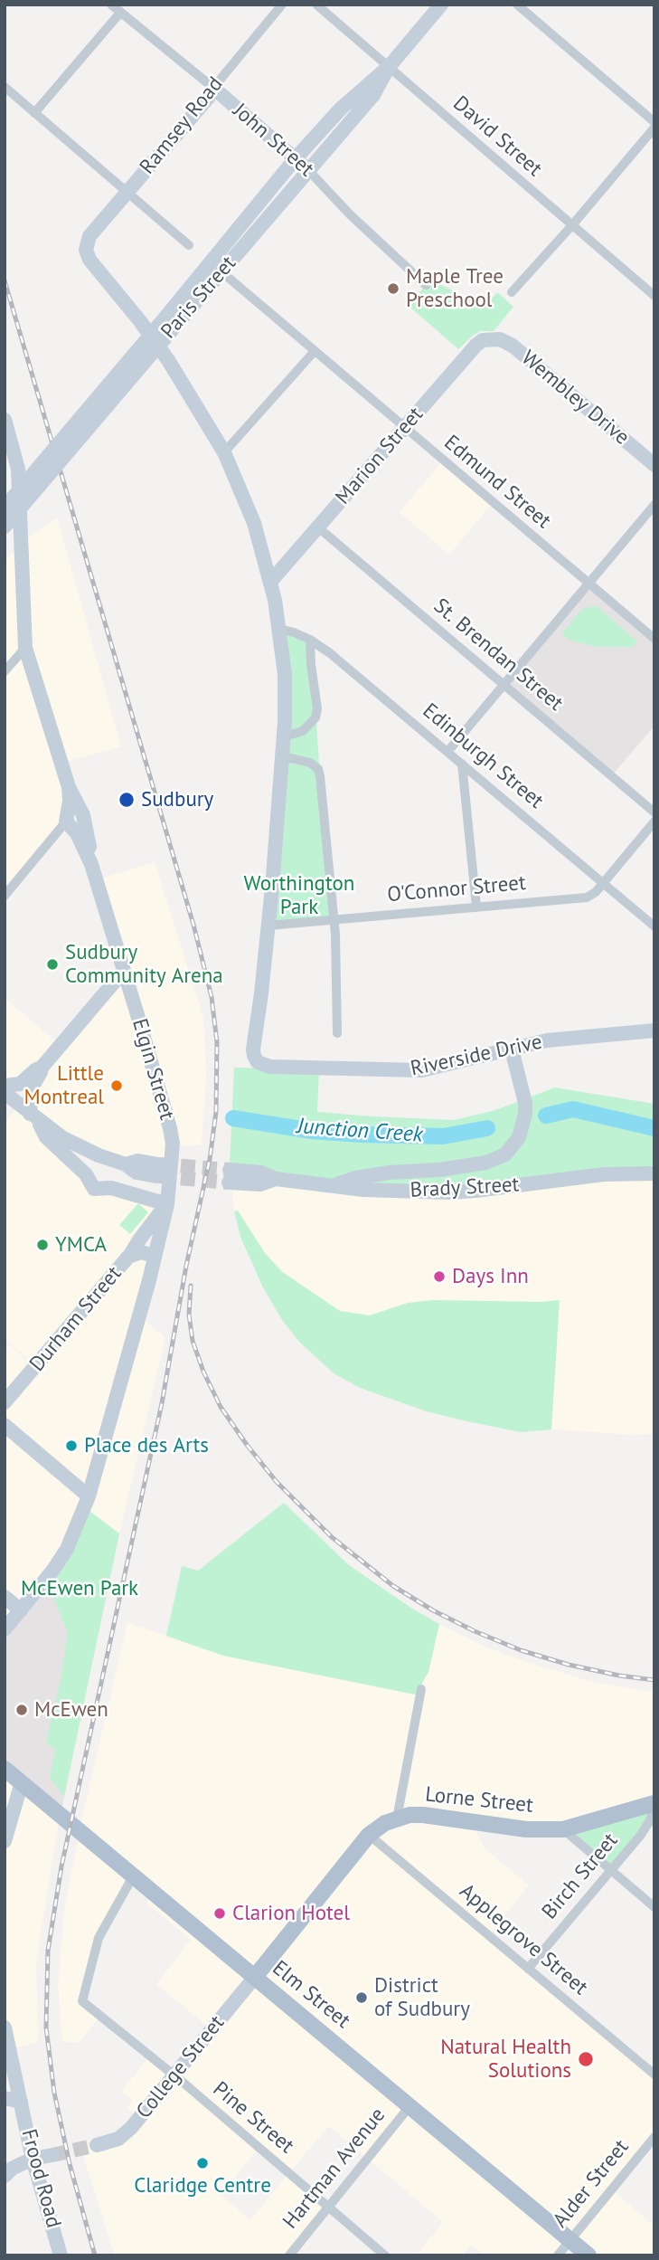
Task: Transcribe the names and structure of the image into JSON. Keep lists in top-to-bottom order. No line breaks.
{"streets":{"main road":["Lorne Street","Elm Street"],"street":["Ramsey Road","David Street","John Street","Paris Street","Wembley Drive","Marion Street","Edmund Street","St. Brendan Street","Edinburgh Street","O'Connor Street","Riverside Drive","Elgin Street","Brady Street","Durham Street","Birch Street","Applegrove Street","College Street","Pine Street","Hartman Avenue","Frood Road","Alder Street"]},"crossings":[["Ramsey Road","John Street"],["David Street","Paris Street"],["John Street","Paris Street"],["Wembley Drive","Marion Street"],["Marion Street","Edmund Street"],["Marion Street","St. Brendan Street"],["Edinburgh Street","O'Connor Street"],["O'Connor Street","Riverside Drive"],["Elgin Street","Durham Street"],["Lorne Street","Birch Street"],["Lorne Street","Applegrove Street"],["Lorne Street","Elm Street"],["Lorne Street","College Street"],["Birch Street","Applegrove Street"],["Elm Street","College Street"],["Elm Street","Pine Street"],["Elm Street","Hartman Avenue"],["Elm Street","Alder Street"],["College Street","Pine Street"],["Pine Street","Hartman Avenue"]],"water":["Junction Creek"],"parks":["Worthington Park","McEwen Park"],"places":["Maple Tree Preschool","Sudbury","Sudbury Community Arena","Little Montreal","YMCA","Days Inn","Place des Arts","McEwen","Clarion Hotel","District of Sudbury","Natural Health Solutions","Claridge Centre"]}
